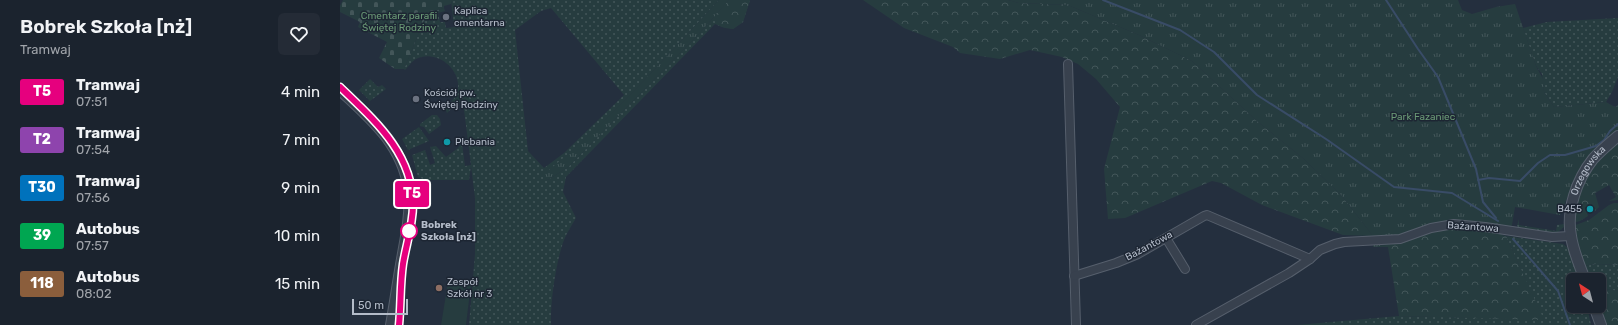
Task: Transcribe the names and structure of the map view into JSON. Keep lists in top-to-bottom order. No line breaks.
{"streets":{"street":["Orzegowska","Bażantowa"]},"crossings":[["Orzegowska","Bażantowa"]],"parks":["Cmentarz parafii Świętej Rodziny","Park Fazaniec"],"places":["Kaplica cmentarna","Kościół pw. Świętej Rodziny","Plebania","B455","Bobrek Szkoła [nż]","Zespół Szkół nr 3"],"lines":["tram line T5"],"scale_bar":"50 m","north":"top left","page":{"heading":["Bobrek Szkoła [nż]","Tramwaj"],"on_map":"T5","list":[{"mark":"T5","name":"Tramwaj","note":"07:51","value":"4 min"},{"mark":"T2","name":"Tramwaj","note":"07:54","value":"7 min"},{"mark":"T30","name":"Tramwaj","note":"07:56","value":"9 min"},{"mark":"39","name":"Autobus","note":"07:57","value":"10 min"},{"mark":"118","name":"Autobus","note":"08:02","value":"15 min"}],"scale":"50 m"}}
